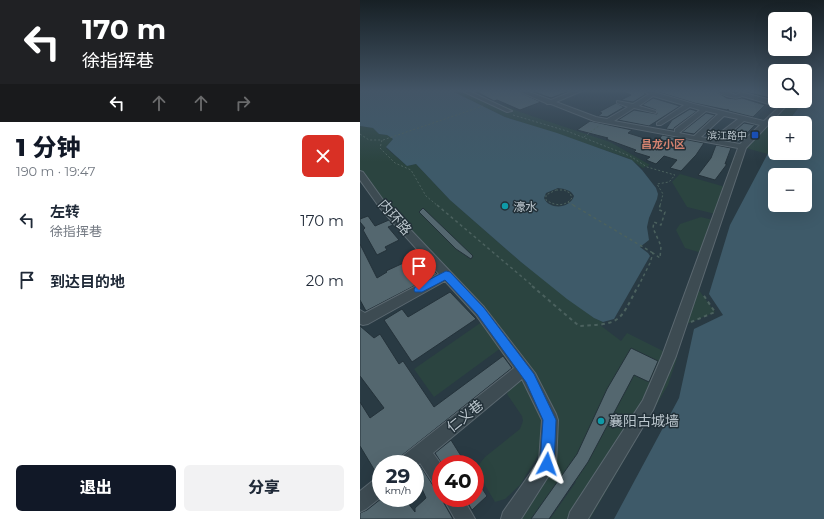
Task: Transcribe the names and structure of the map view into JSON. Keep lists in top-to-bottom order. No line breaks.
{"streets":{"street":["内环路","仁义巷"]},"crossings":[["内环路","仁义巷"]],"districts":["昌龙小区"],"places":{"transit":["滨江路中"],"other":["濠水","襄阳古城墙"]},"page":{"turn":["170 m","徐指挥巷"],"map_buttons":["+","−"],"heading":["1 分钟","190 m · 19:47"],"list":[{"name":"左转","note":"徐指挥巷","value":"170 m"},{"name":"到达目的地","value":"20 m"}],"speed":"29 km/h","limit":"40","buttons":["退出","分享"]}}
